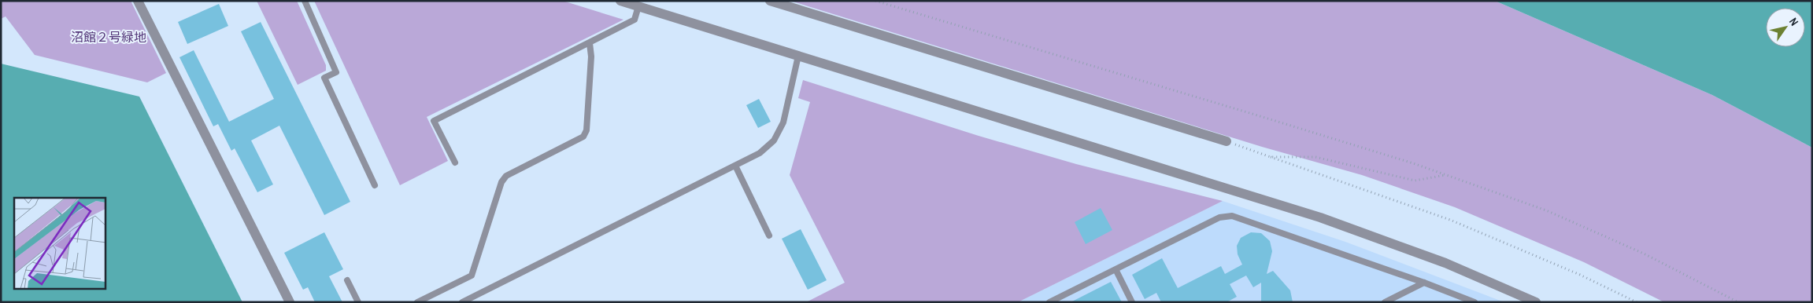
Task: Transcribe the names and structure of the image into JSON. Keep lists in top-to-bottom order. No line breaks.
{"parks":["沼館２号緑地"],"north":"top right"}
